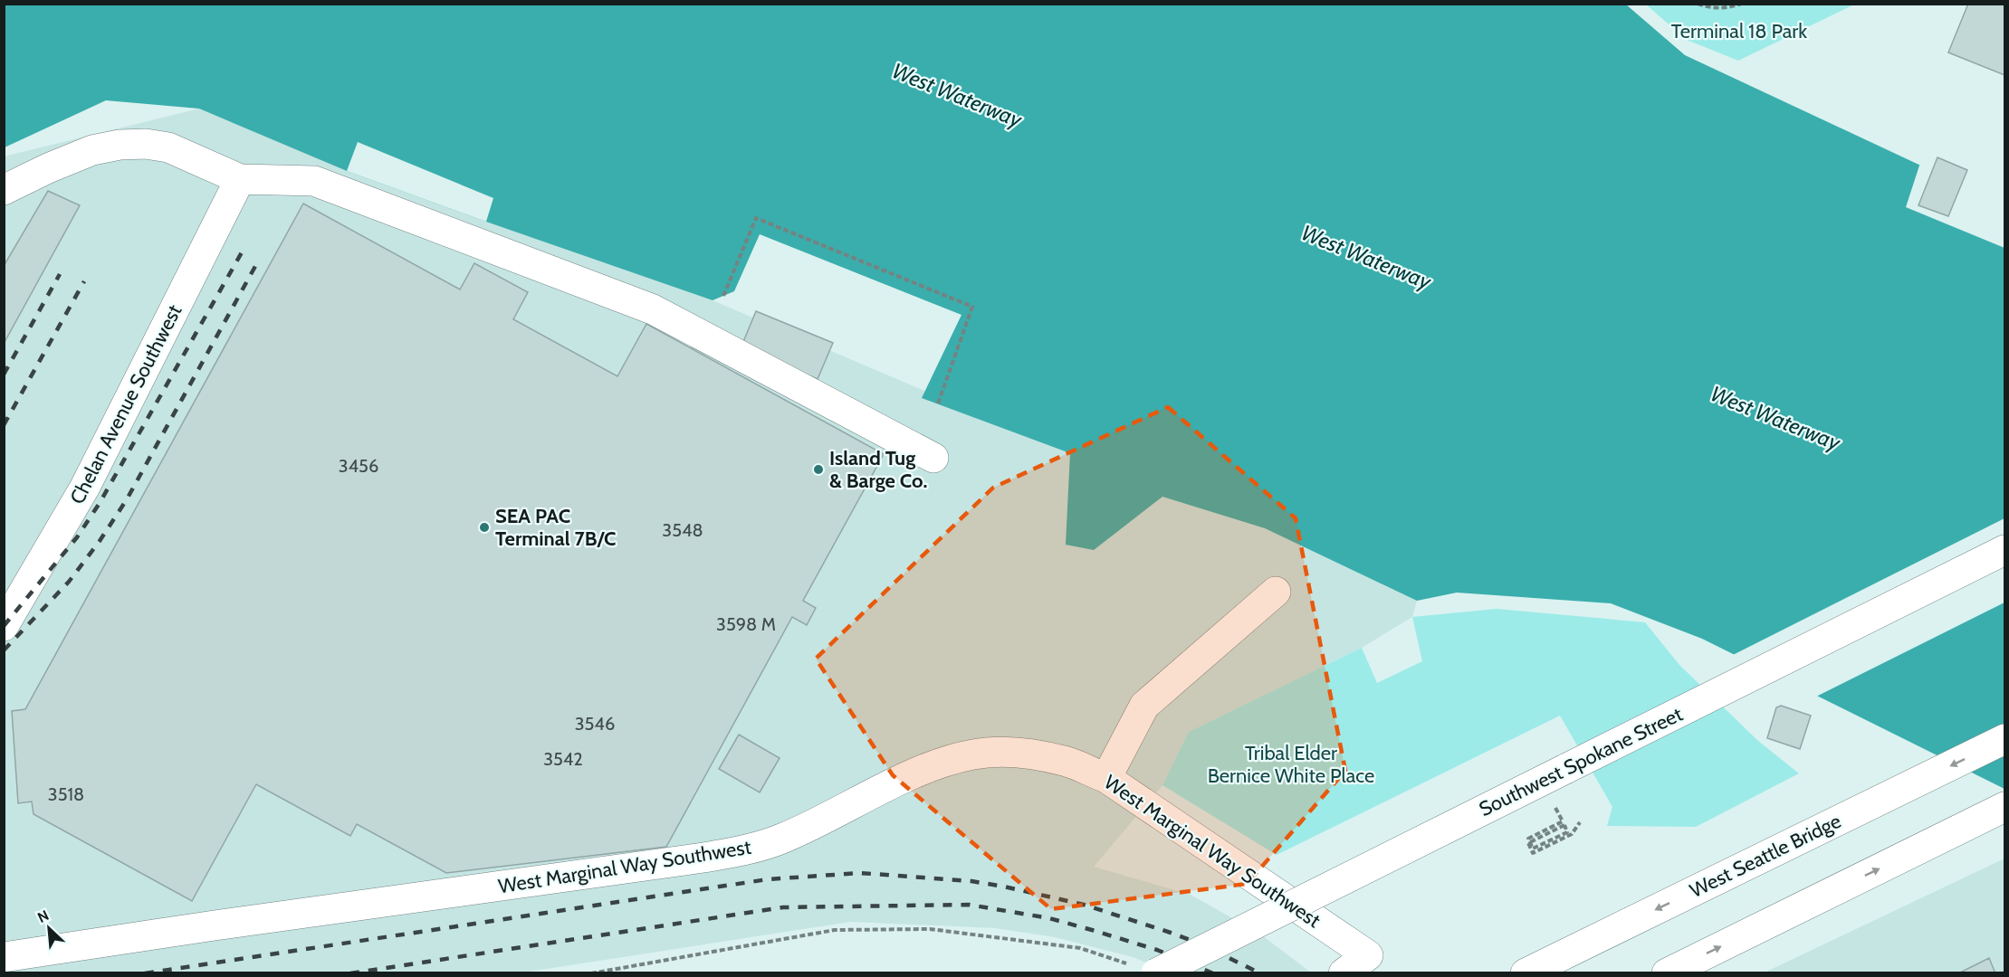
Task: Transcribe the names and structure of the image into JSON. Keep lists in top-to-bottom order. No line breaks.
{"streets":{"main road":["Chelan Avenue Southwest","Southwest Spokane Street","West Marginal Way Southwest","West Seattle Bridge"]},"water":["West Waterway"],"parks":["Terminal 18 Park","Tribal Elder Bernice White Place"],"places":["Island Tug & Barge Co.","SEA PAC Terminal 7B/C"],"house_numbers":["3456","3548","3598 M","3546","3542","3518"],"north":"top left"}
